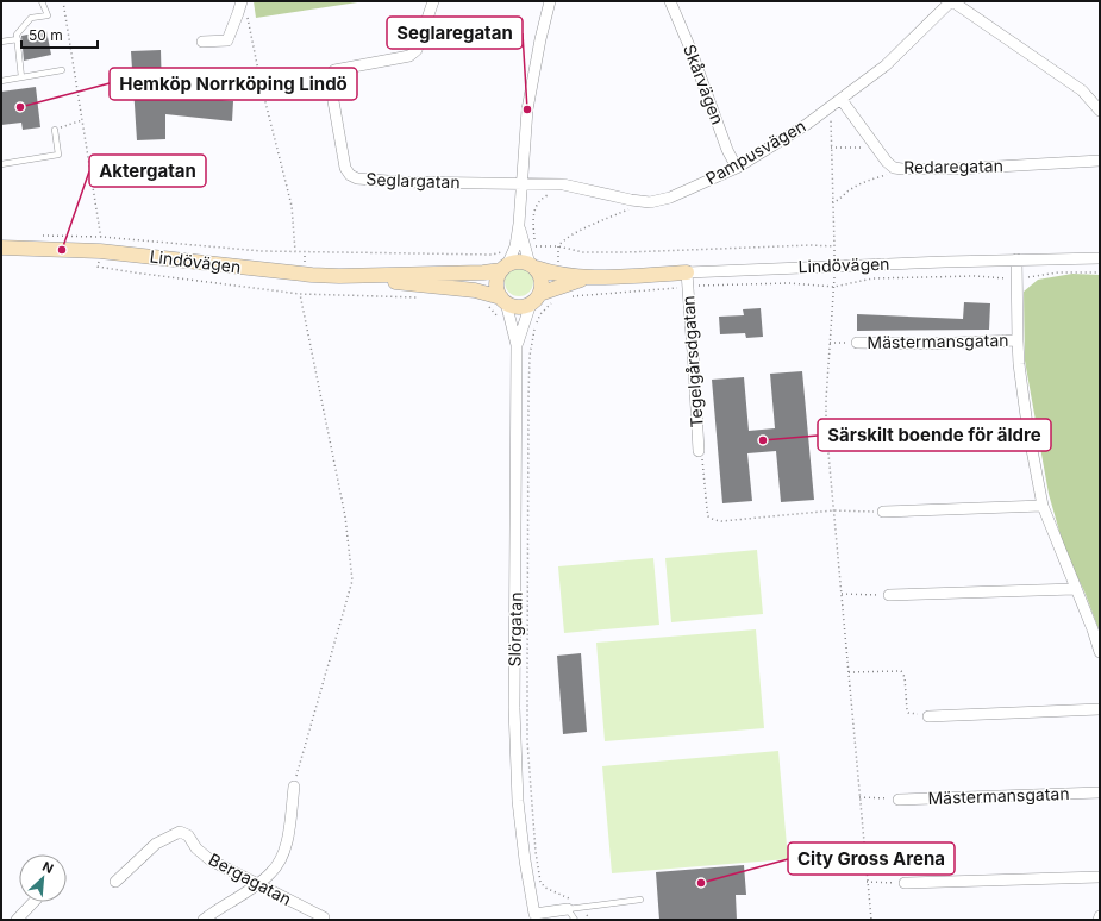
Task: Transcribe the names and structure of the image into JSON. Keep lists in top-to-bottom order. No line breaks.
{"streets":{"main road":["Lindövägen"],"street":["Skårvägen","Pampusvägen","Redaregatan","Seglargatan","Mästermansgatan","Tegelgårsdgatan","Slörgatan","Bergagatan"]},"crossings":[["Skårvägen","Pampusvägen"],["Pampusvägen","Redaregatan"],["Pampusvägen","Seglargatan"],["Lindövägen","Mästermansgatan"],["Lindövägen","Tegelgårsdgatan"],["Lindövägen","Slörgatan"]],"places":["Hemköp Norrköping Lindö","Seglaregatan","Aktergatan","Särskilt boende för äldre","City Gross Arena"],"scale_bar":"50 m","north":"top right"}
